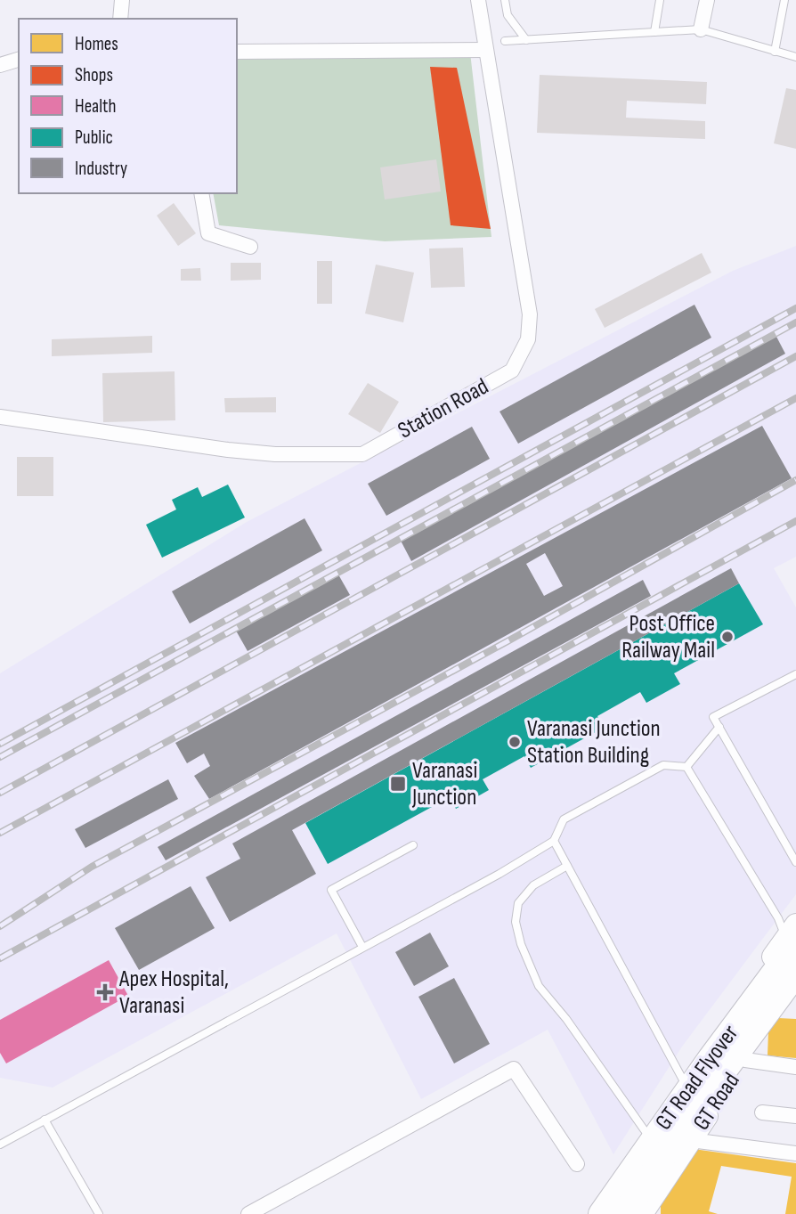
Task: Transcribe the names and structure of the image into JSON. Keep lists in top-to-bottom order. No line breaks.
{"streets":{"highway":["GT Road Flyover"],"main road":["GT Road"],"street":["Station Road"]},"crossings":[["GT Road Flyover","GT Road"]],"places":{"other":["Post Office Railway Mail","Varanasi Junction Station Building"],"transit":["Varanasi Junction"],"health":["Apex Hospital, Varanasi"]},"legend":["Homes","Shops","Health","Public","Industry"]}
